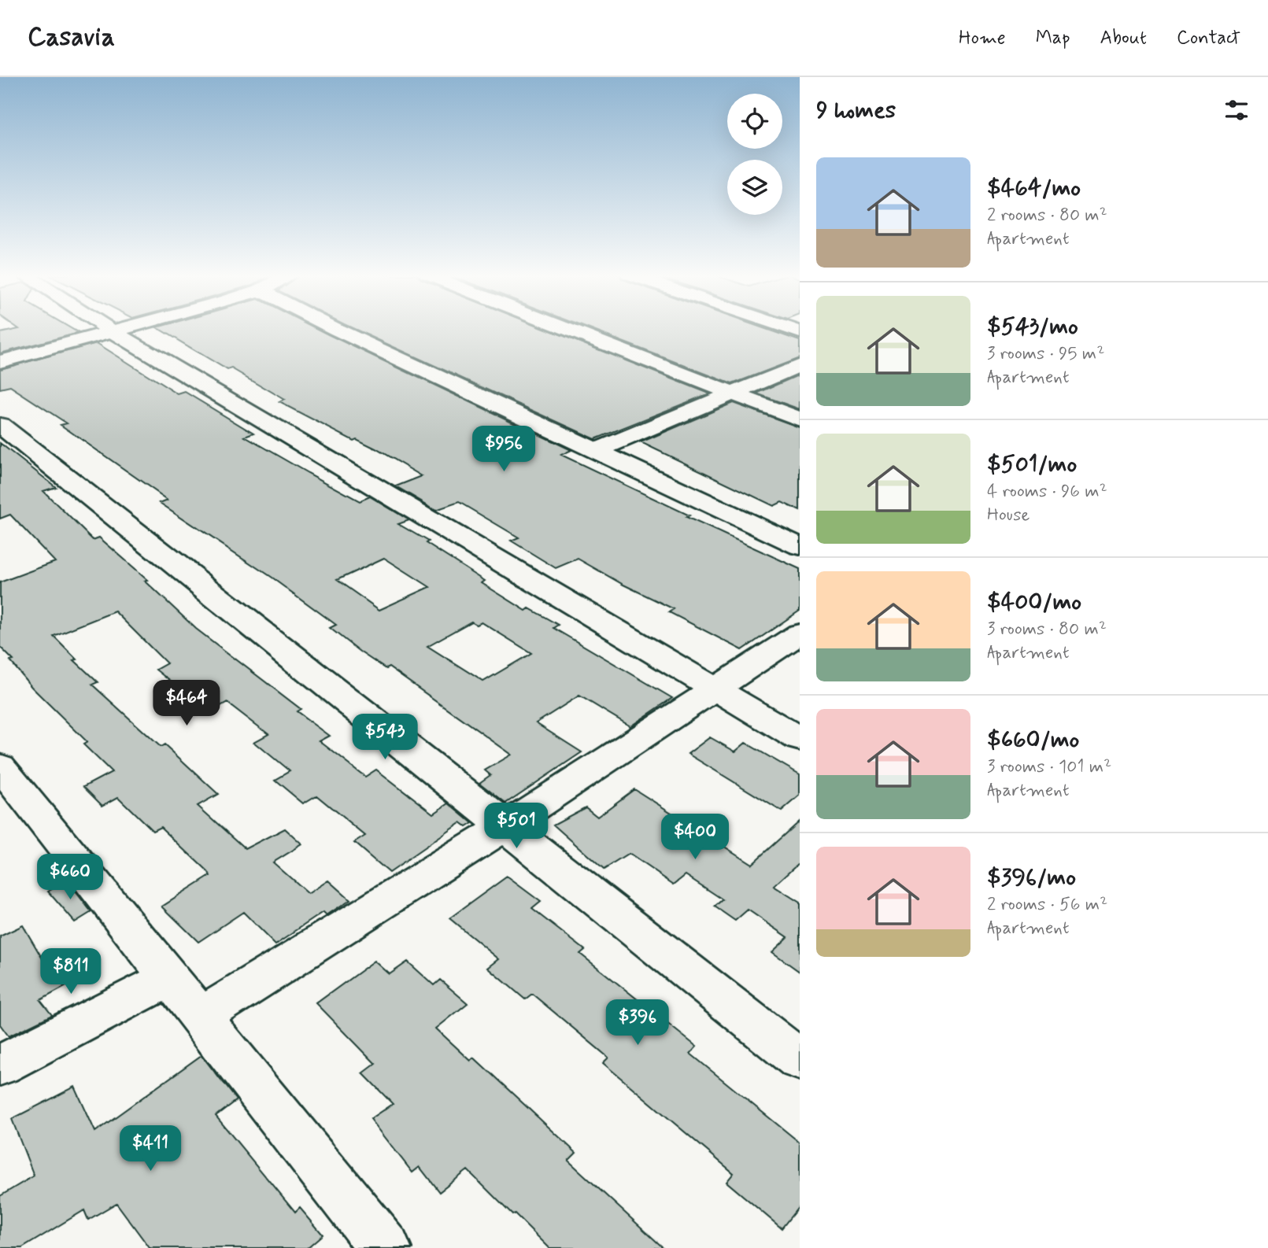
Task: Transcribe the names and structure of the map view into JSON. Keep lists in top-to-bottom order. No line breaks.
{"page":{"header":"Casavia","nav":["Home","Map","About","Contact"],"heading":"9 homes","list":[{"name":"$464/mo","note":"2 rooms · 80 m² · Apartment"},{"name":"$543/mo","note":"3 rooms · 95 m² · Apartment"},{"name":"$501/mo","note":"4 rooms · 96 m² · House"},{"name":"$400/mo","note":"3 rooms · 80 m² · Apartment"},{"name":"$660/mo","note":"3 rooms · 101 m² · Apartment"},{"name":"$396/mo","note":"2 rooms · 56 m² · Apartment"}],"price":["$956","$464","$543","$501","$400","$660","$811","$396","$411"]}}
